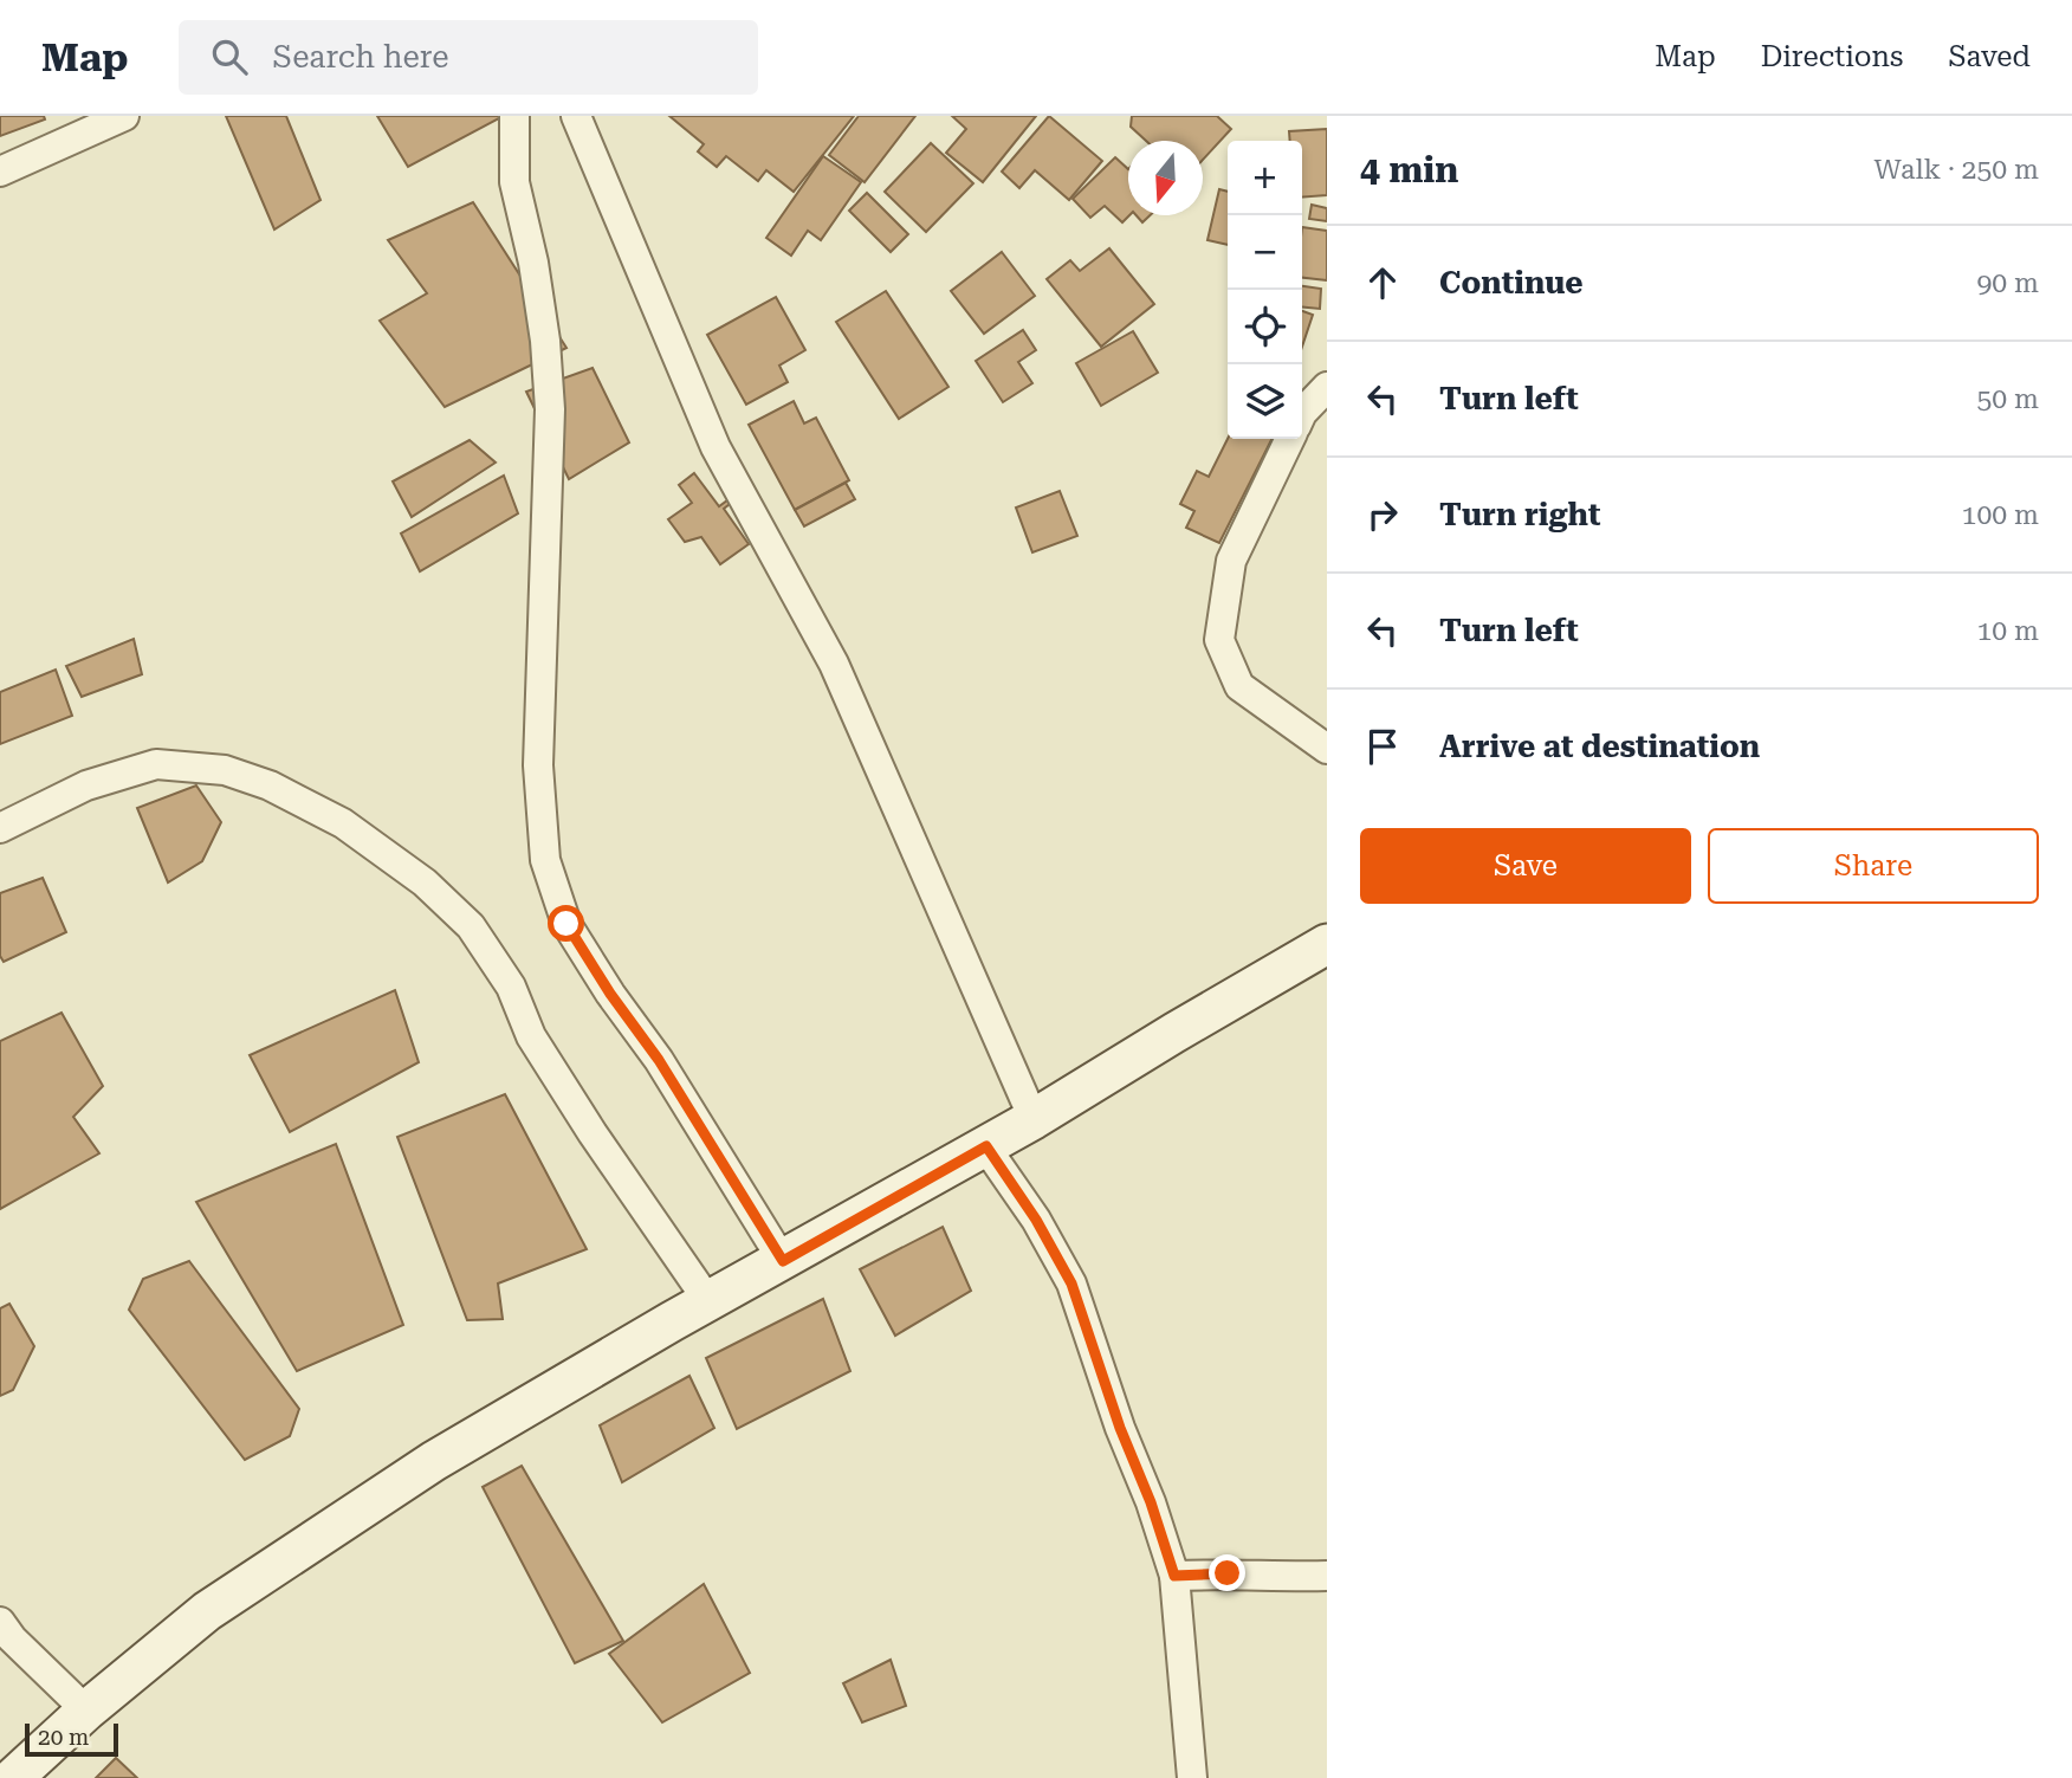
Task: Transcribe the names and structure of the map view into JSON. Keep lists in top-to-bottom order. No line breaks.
{"scale_bar":"20 m","north":"bottom","page":{"header":"Map","search":"Search here","nav":["Map","Directions","Saved"],"heading":["4 min","Walk · 250 m"],"map_buttons":["+","−"],"list":[["Continue","90 m"],["Turn left","50 m"],["Turn right","100 m"],["Turn left","10 m"],"Arrive at destination"],"buttons":["Save","Share"],"scale":"20 m"}}
